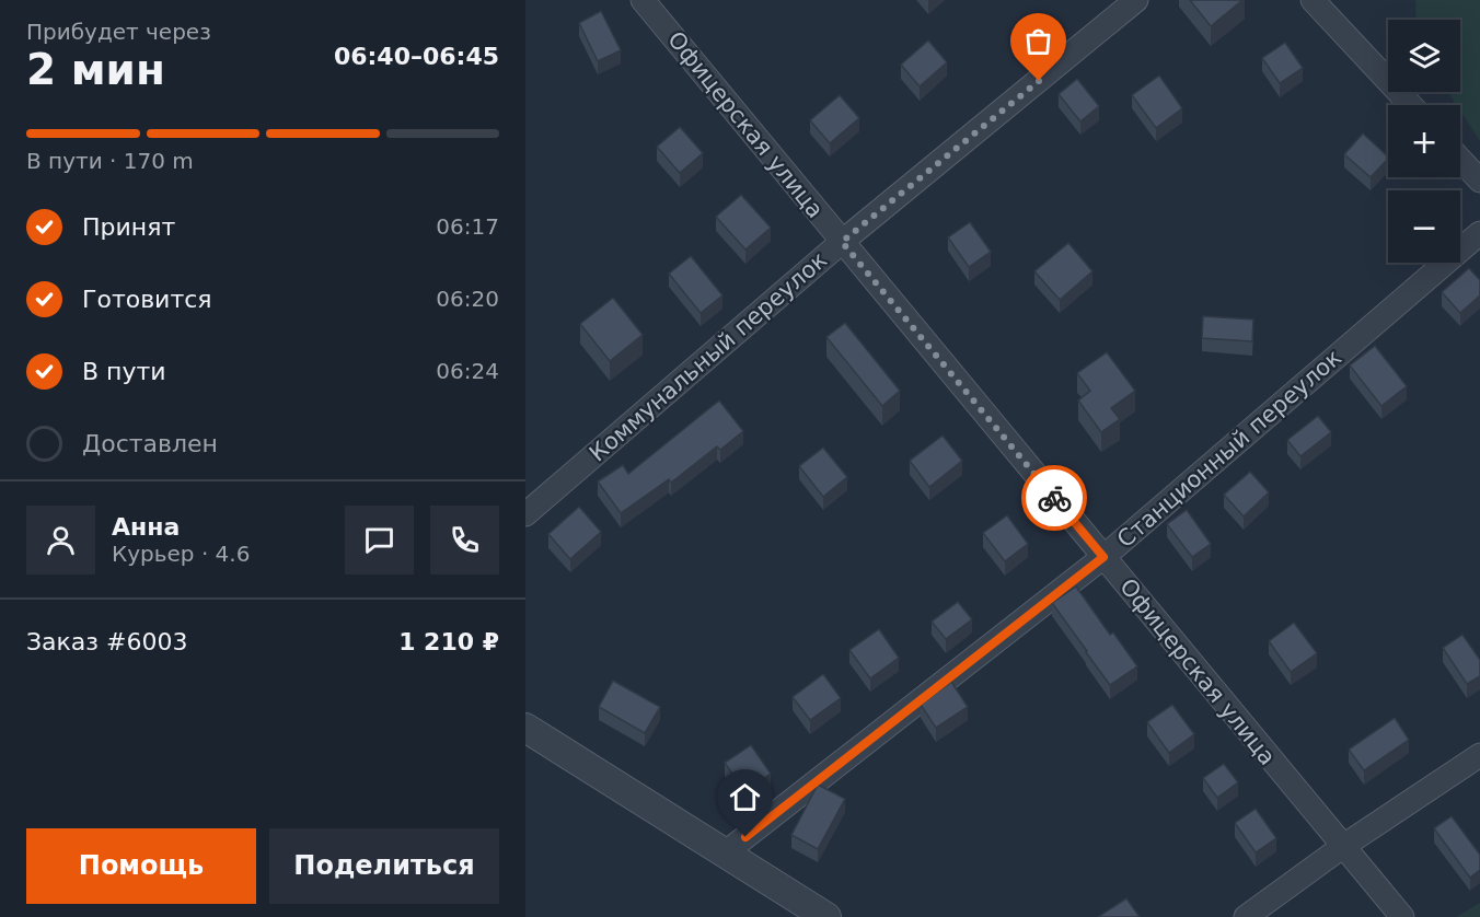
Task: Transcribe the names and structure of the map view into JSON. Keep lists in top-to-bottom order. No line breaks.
{"streets":{"street":["Офицерская улица","Коммунальный переулок","Станционный переулок"]},"crossings":[["Офицерская улица","Коммунальный переулок"],["Офицерская улица","Станционный переулок"]],"page":{"heading":["2 мин","Прибудет через","06:40–06:45"],"panel":["Анна","Курьер · 4.6","Заказ #6003","1 210 ₽"],"map_buttons":["+","−"],"bar":"В пути · 170 m","list":[["Принят","06:17"],["Готовится","06:20"],["В пути","06:24"],"Доставлен"],"buttons":["Помощь","Поделиться"]}}
